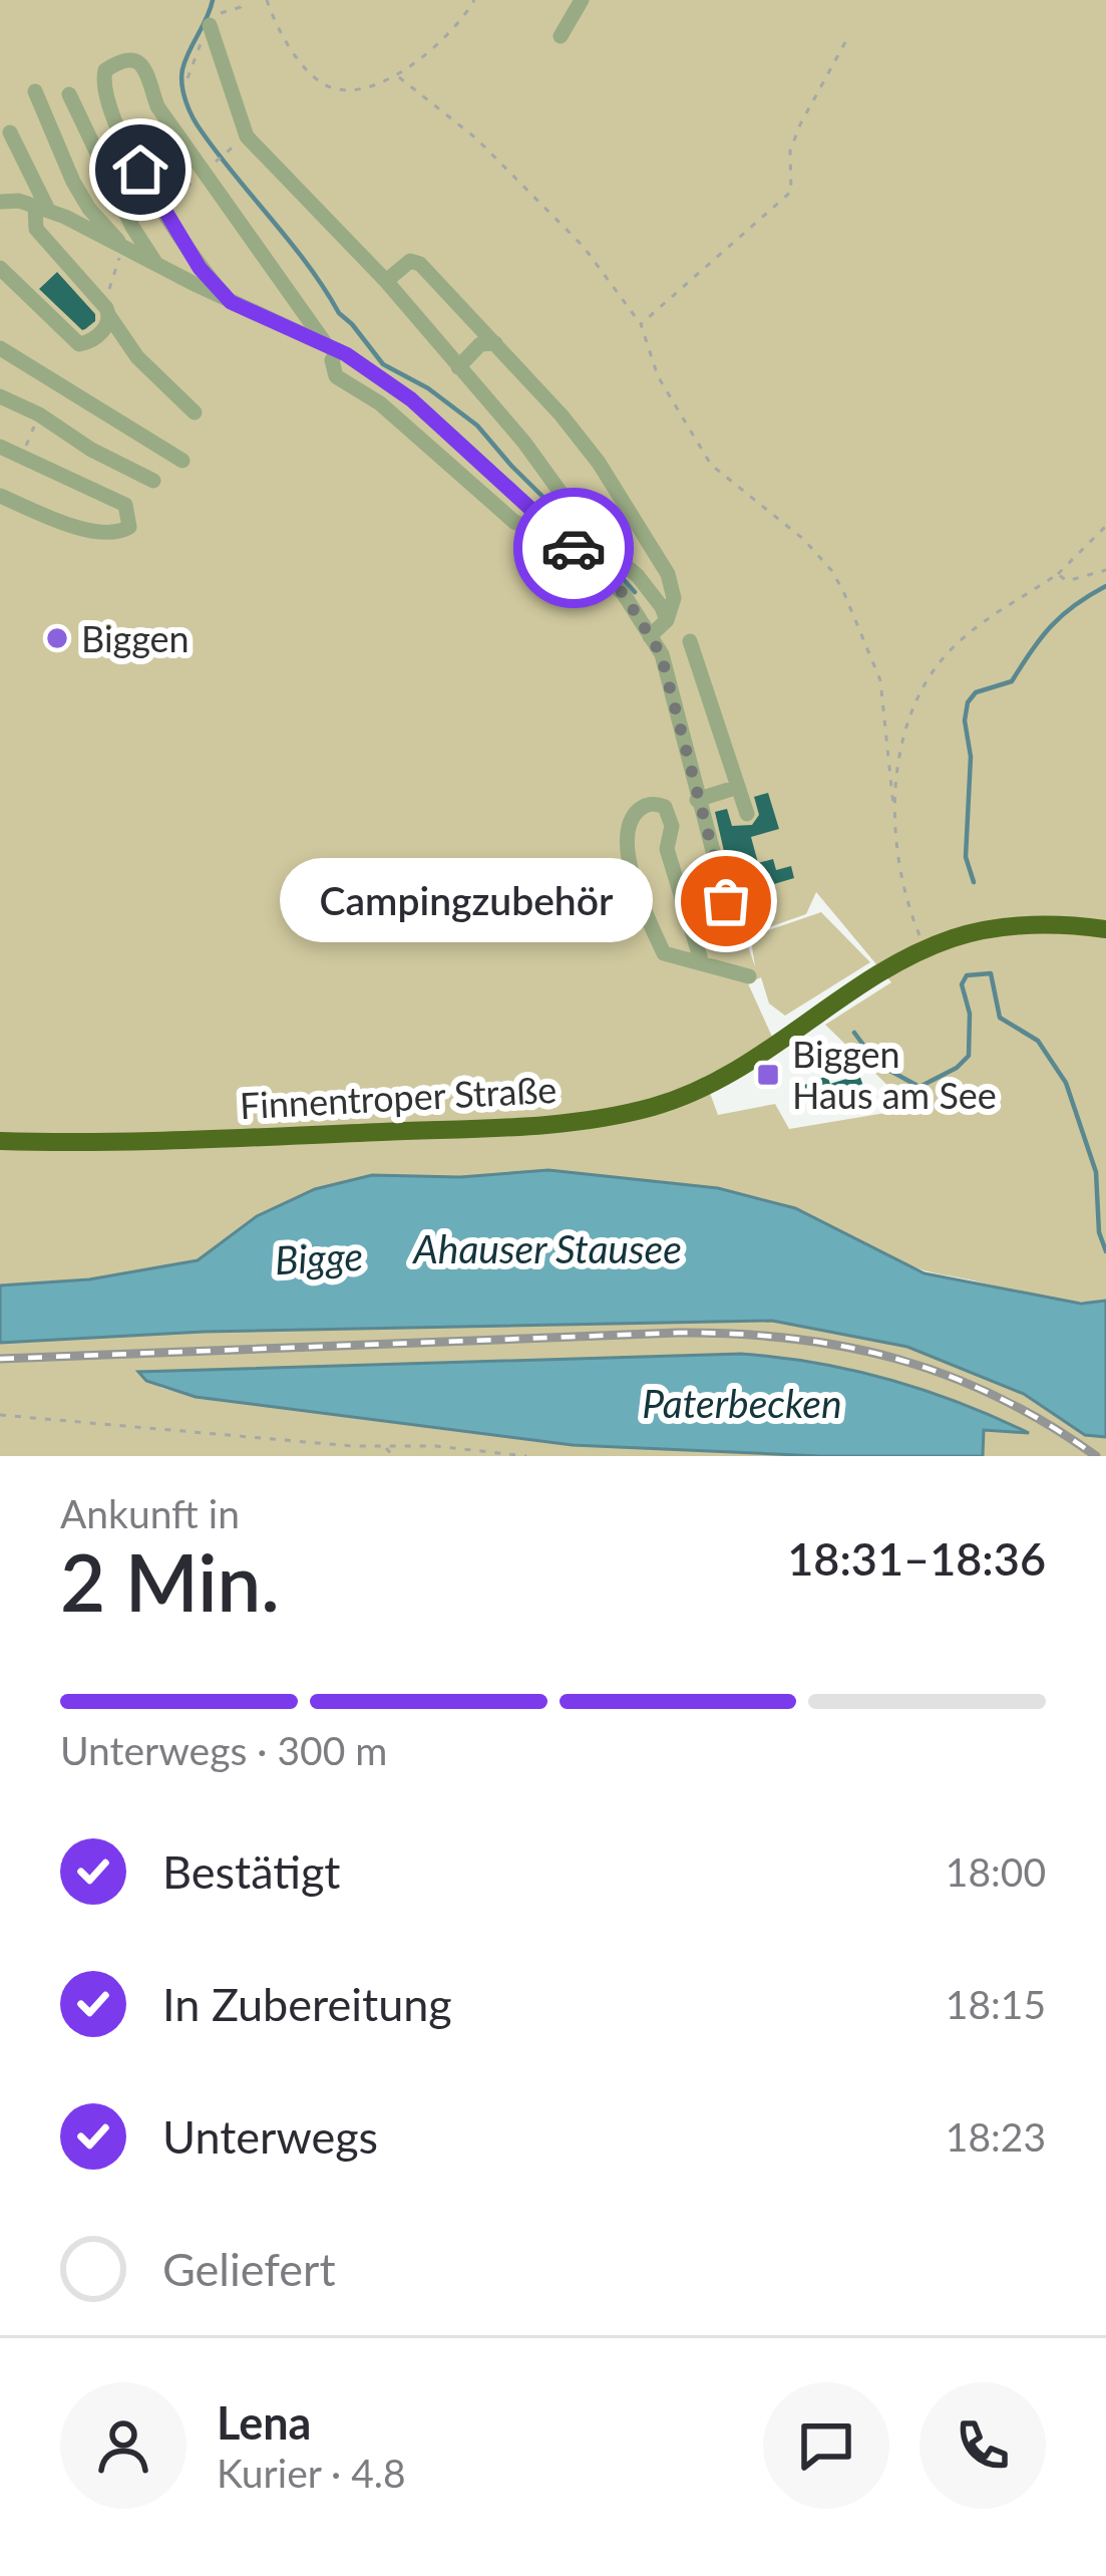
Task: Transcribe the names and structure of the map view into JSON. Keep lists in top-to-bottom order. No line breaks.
{"streets":{"main road":["Finnentroper Straße"]},"water":["Ahauser Stausee","Bigge","Paterbecken"],"places":{"other":["Biggen","Campingzubehör"],"transit":["Biggen Haus am See"]},"page":{"bubble":"Campingzubehör","heading":["2 Min.","Ankunft in","18:31–18:36"],"panel":["Lena","Kurier · 4.8"],"bar":"Unterwegs · 300 m","list":[["Bestätigt","18:00"],["In Zubereitung","18:15"],["Unterwegs","18:23"],"Geliefert"]}}
